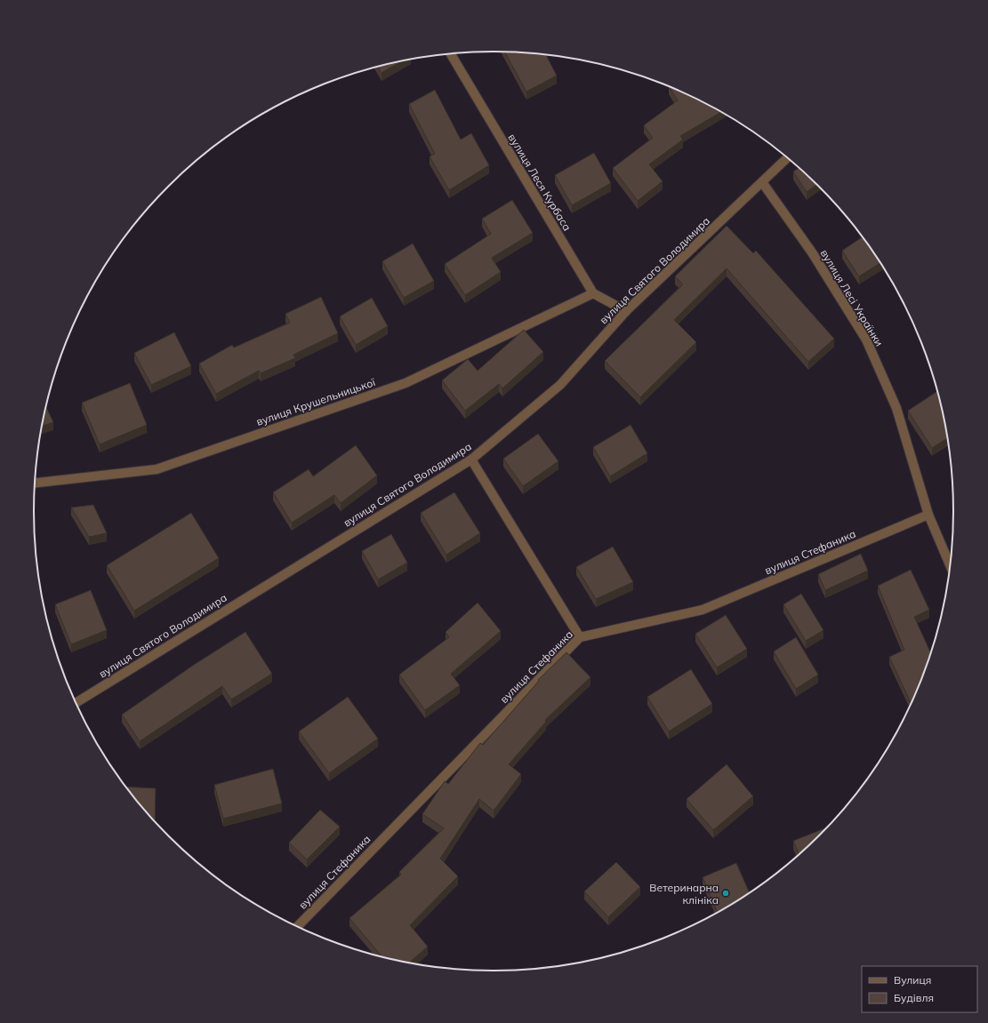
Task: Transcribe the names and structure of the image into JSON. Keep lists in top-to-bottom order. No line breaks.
{"streets":{"street":["вулиця Леся Курбаса","вулиця Святого Володимира","вулиця Лесі Українки","вулиця Крушельницької","вулиця Стефаника"]},"crossings":[["вулиця Леся Курбаса","вулиця Крушельницької"],["вулиця Святого Володимира","вулиця Лесі Українки"],["вулиця Лесі Українки","вулиця Стефаника"]],"places":["Ветеринарна клініка"],"legend":["Вулиця","Будівля"]}
